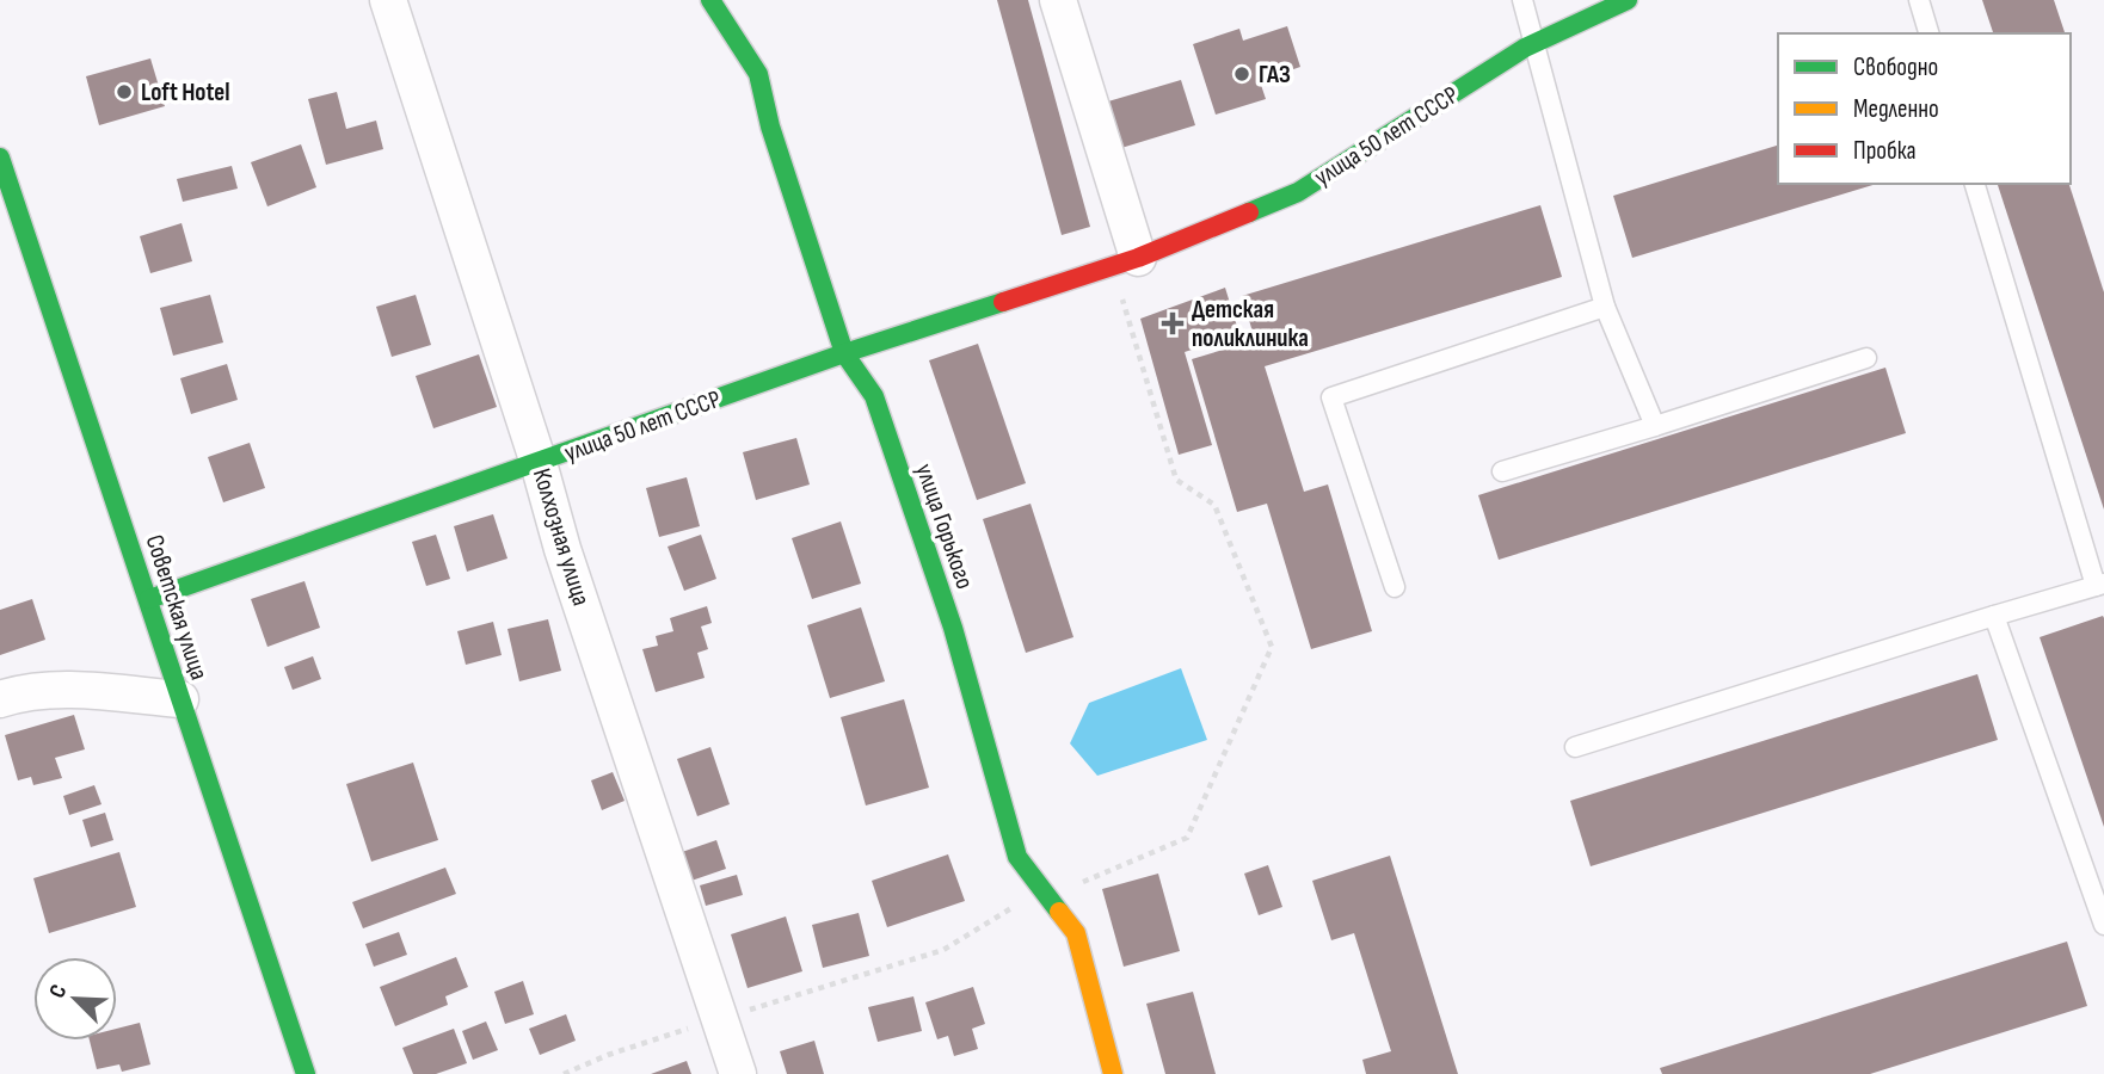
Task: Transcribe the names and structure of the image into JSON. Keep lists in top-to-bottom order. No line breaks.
{"streets":{"street":["улица 50 лет СССР","улица Горького","Колхозная улица","Советская улица"]},"crossings":[["улица 50 лет СССР","улица Горького"],["улица 50 лет СССР","Колхозная улица"],["улица 50 лет СССР","Советская улица"]],"places":{"other":["ГАЗ","Loft Hotel"],"health":["Детская поликлиника"]},"legend":["Свободно","Медленно","Пробка"],"north":"top left"}
